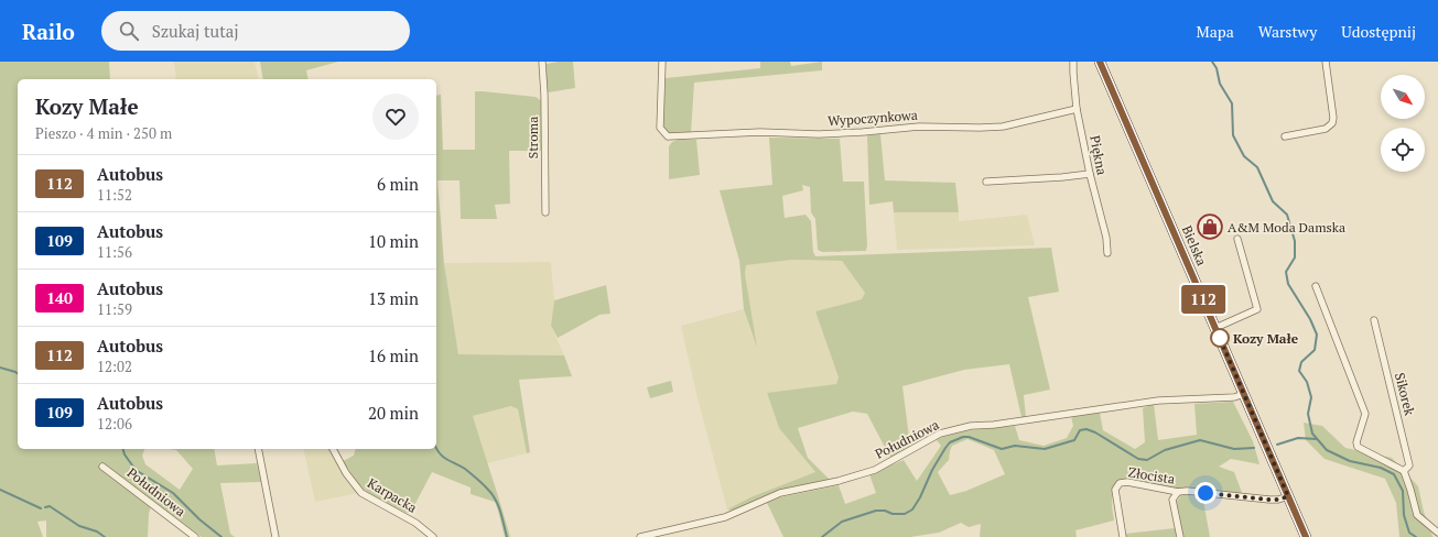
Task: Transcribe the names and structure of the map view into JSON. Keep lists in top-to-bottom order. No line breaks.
{"streets":{"main road":["Bielska"],"street":["Wypoczynkowa","Stroma","Piękna","Sikorek","Południowa","Złocista","Karpacka"]},"crossings":[["Wypoczynkowa","Piękna"],["Bielska","Południowa"],["Bielska","Złocista"]],"places":{"shop":["A&M Moda Damska"],"other":["Kozy Małe"]},"lines":["bus line 112"],"north":"bottom right","page":{"header":"Railo","search":"Szukaj tutaj","nav":["Mapa","Warstwy","Udostępnij"],"on_map":"112","heading":["Kozy Małe","Pieszo · 4 min · 250 m"],"list":[{"mark":"112","name":"Autobus","note":"11:52","value":"6 min"},{"mark":"109","name":"Autobus","note":"11:56","value":"10 min"},{"mark":"140","name":"Autobus","note":"11:59","value":"13 min"},{"mark":"112","name":"Autobus","note":"12:02","value":"16 min"},{"mark":"109","name":"Autobus","note":"12:06","value":"20 min"}]}}
